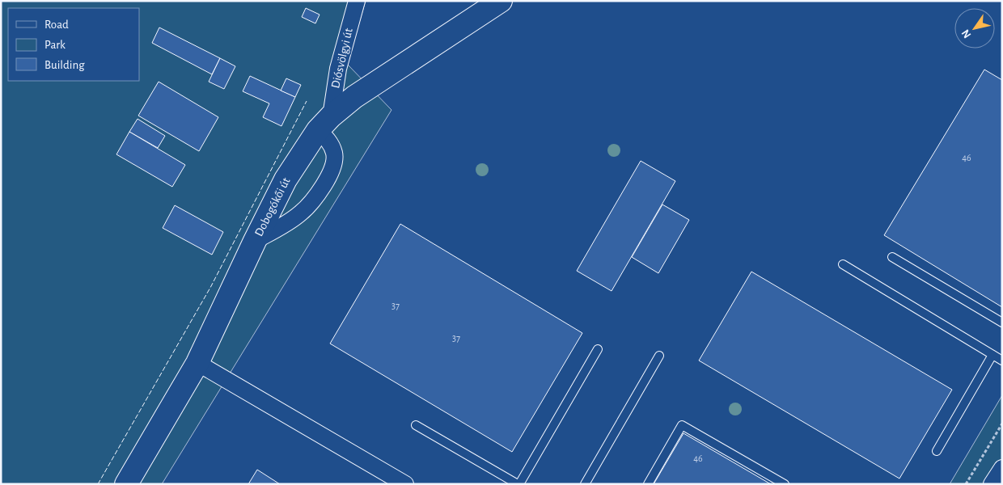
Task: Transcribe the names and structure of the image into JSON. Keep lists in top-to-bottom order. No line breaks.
{"streets":{"main road":["Dobogókői út"],"street":["Diósvölgyi út"]},"crossings":[["Diósvölgyi út","Dobogókői út"]],"house_numbers":["46","37","37","46"],"legend":["Road","Park","Building"],"north":"bottom left"}
